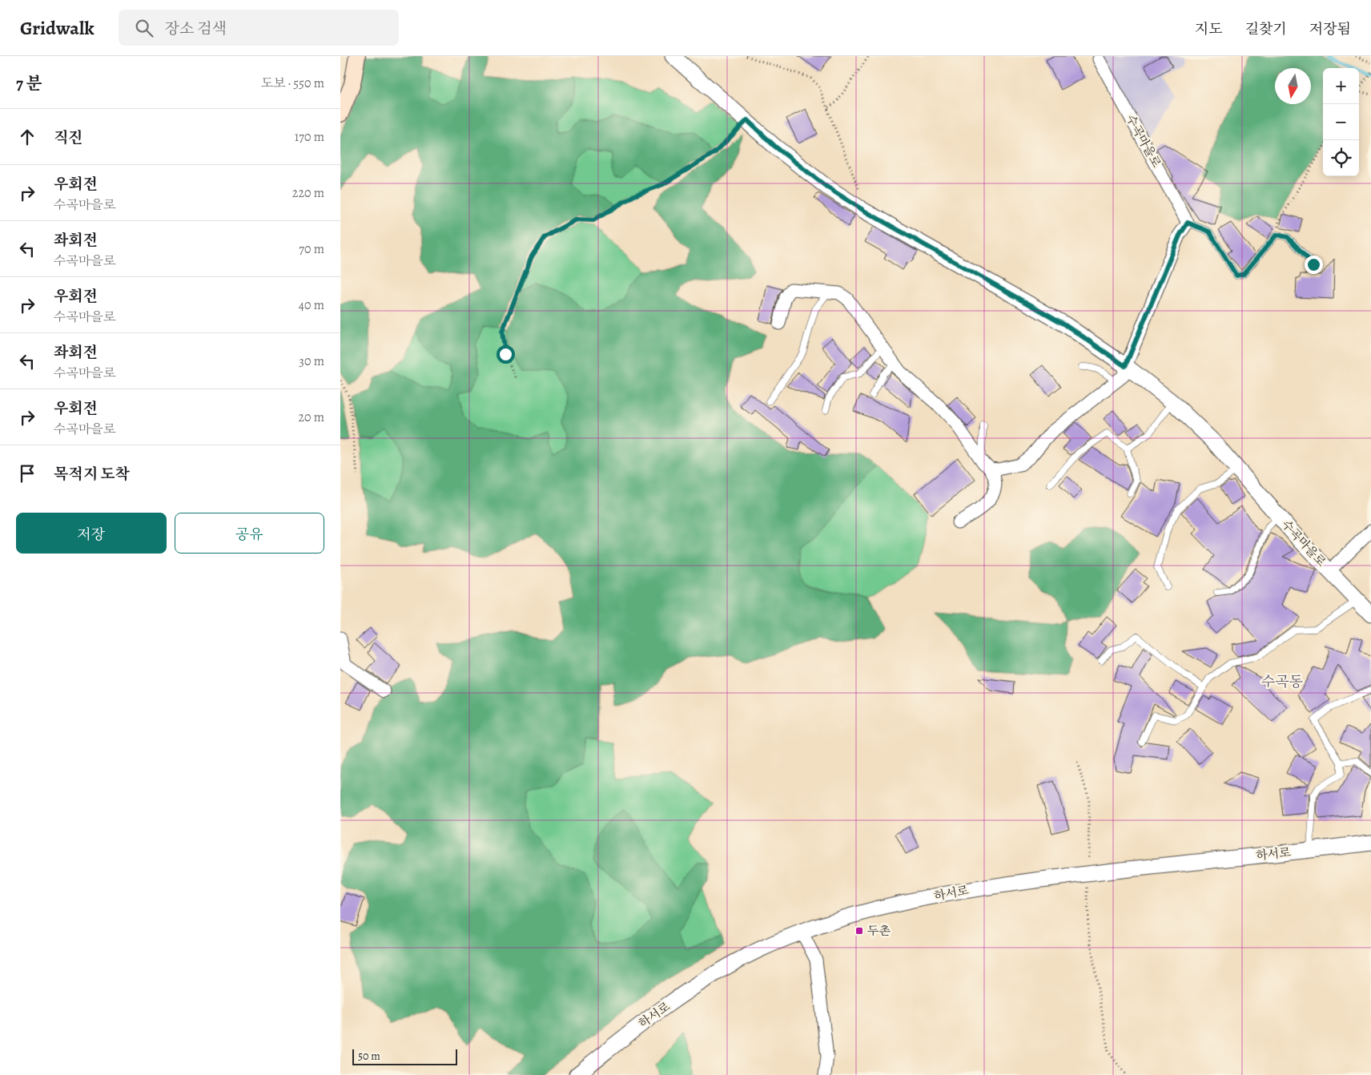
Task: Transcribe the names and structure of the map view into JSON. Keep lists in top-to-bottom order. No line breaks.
{"streets":{"street":["수곡마을로","하서로"]},"districts":["수곡동"],"places":{"transit":["두촌"]},"scale_bar":"50 m","north":"bottom","page":{"header":"Gridwalk","search":"장소 검색","nav":["지도","길찾기","저장됨"],"heading":["7 분","도보 · 550 m"],"map_buttons":["+","−"],"list":[["직진","170 m"],["우회전","수곡마을로","220 m"],["좌회전","수곡마을로","70 m"],["우회전","수곡마을로","40 m"],["좌회전","수곡마을로","30 m"],["우회전","수곡마을로","20 m"],"목적지 도착"],"buttons":["저장","공유"],"scale":"50 m"}}
